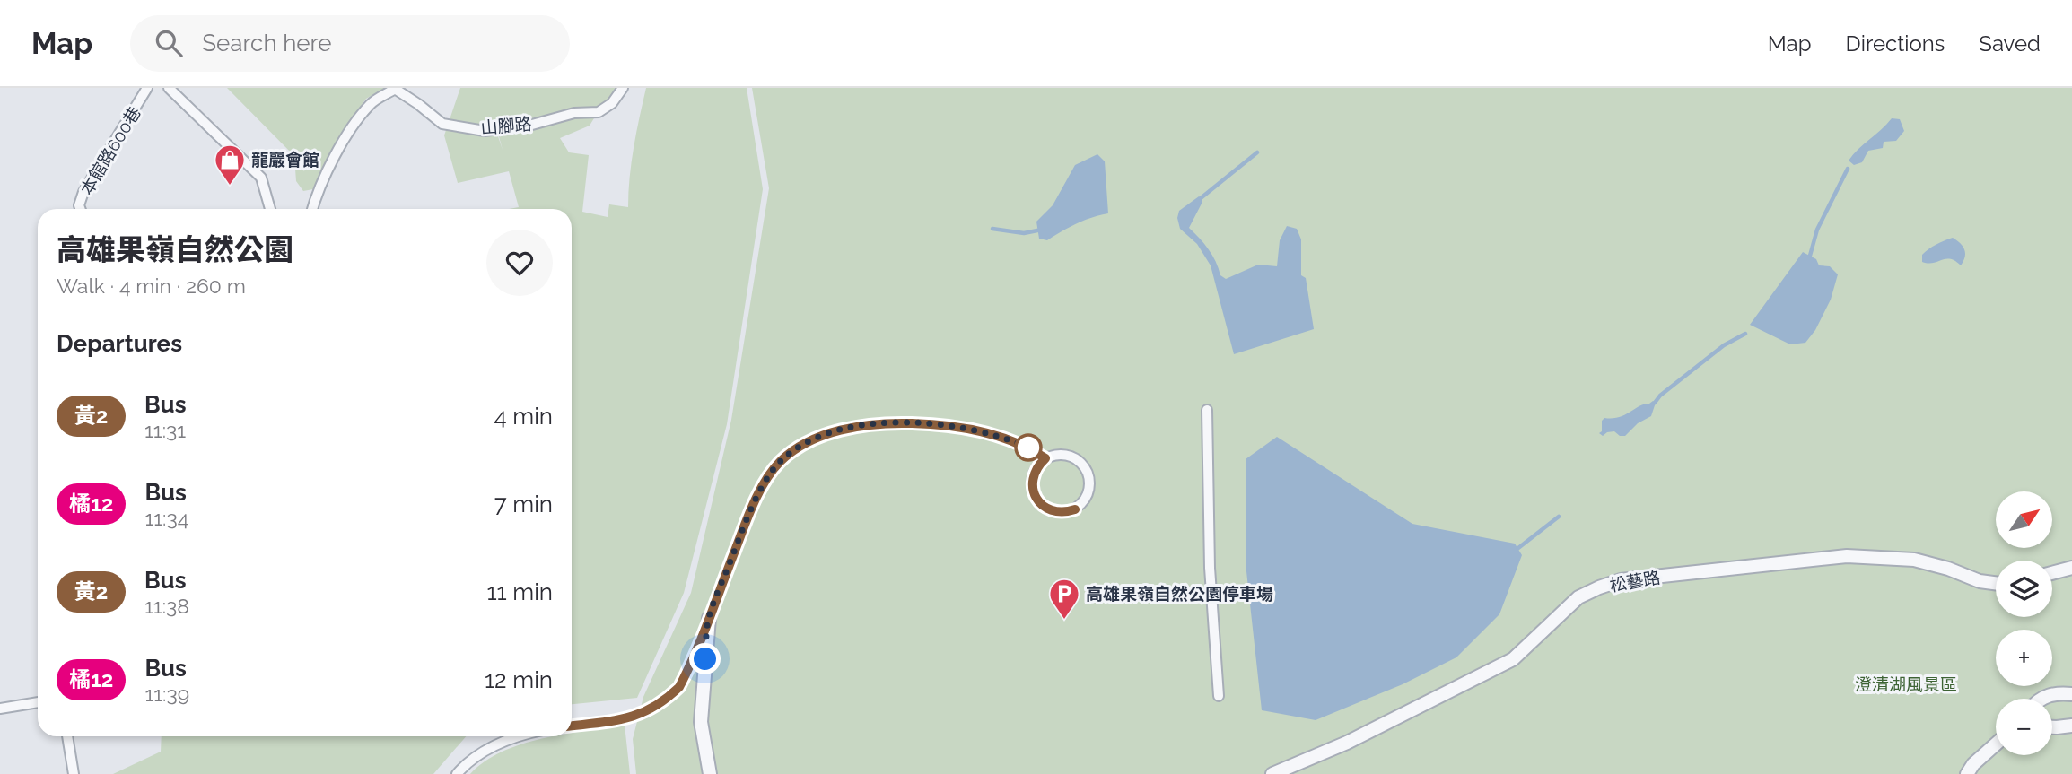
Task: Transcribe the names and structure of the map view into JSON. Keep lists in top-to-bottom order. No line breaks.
{"streets":{"street":["山腳路","本館路600巷","松藝路"]},"parks":["澄清湖風景區"],"places":{"shop":["龍巖會館"],"parking":["高雄果嶺自然公園停車場"]},"lines":["bus line 黃2"],"north":"top right","page":{"header":"Map","search":"Search here","nav":["Map","Directions","Saved"],"heading":[["高雄果嶺自然公園","Walk · 4 min · 260 m"],"Departures"],"list":[{"mark":"黃2","name":"Bus","note":"11:31","value":"4 min"},{"mark":"橘12","name":"Bus","note":"11:34","value":"7 min"},{"mark":"黃2","name":"Bus","note":"11:38","value":"11 min"},{"mark":"橘12","name":"Bus","note":"11:39","value":"12 min"}],"map_buttons":["+","−"]}}
